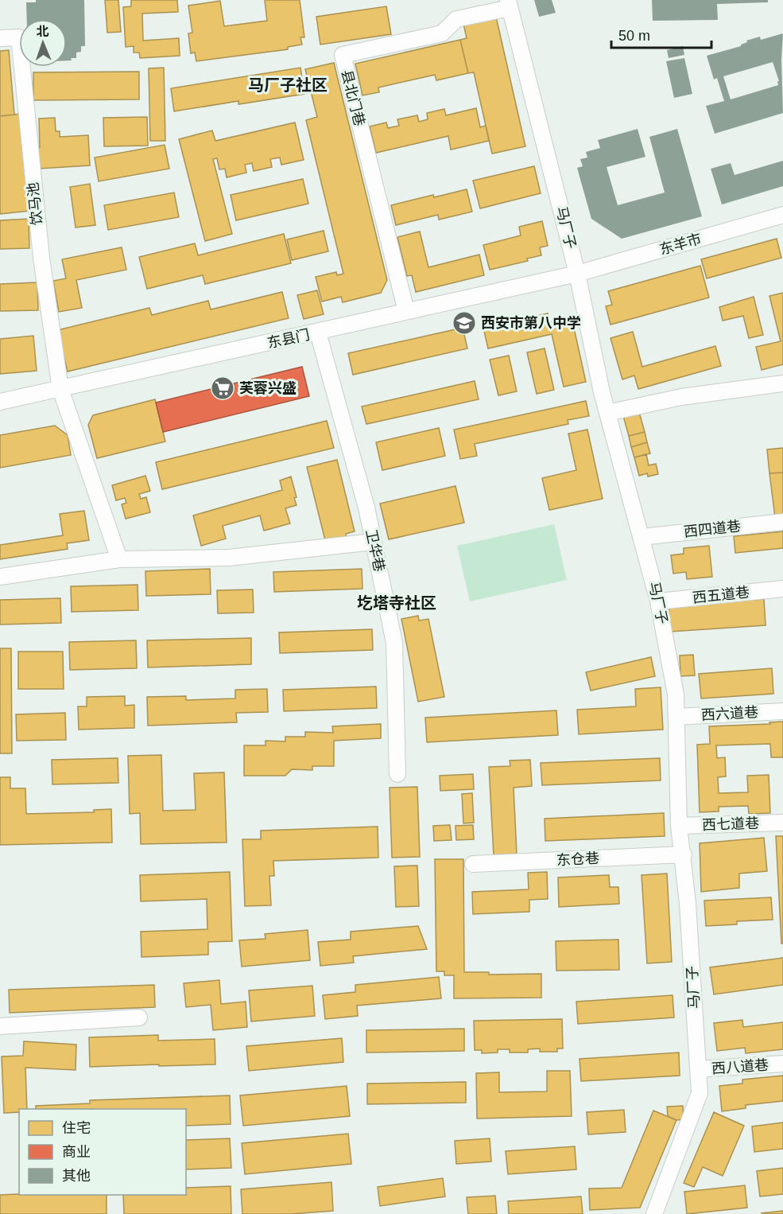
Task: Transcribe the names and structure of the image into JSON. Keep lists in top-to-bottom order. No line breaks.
{"streets":{"street":["县北门巷","饮马池","马厂子","东羊市","东县门","西四道巷","卫华巷","西五道巷","西六道巷","西七道巷","东仓巷","西八道巷"]},"crossings":[["县北门巷","马厂子"],["县北门巷","东县门"],["饮马池","东县门"],["马厂子","东羊市"],["马厂子","东县门"],["马厂子","西四道巷"],["马厂子","西五道巷"],["马厂子","西六道巷"],["马厂子","西七道巷"],["马厂子","东仓巷"],["马厂子","西八道巷"],["东羊市","东县门"],["东县门","卫华巷"]],"districts":["马厂子社区","圪塔寺社区"],"places":{"school or university":["西安市第八中学"],"supermarket":["芙蓉兴盛"]},"legend":["住宅","商业","其他"],"scale_bar":"50 m","north":"top"}
